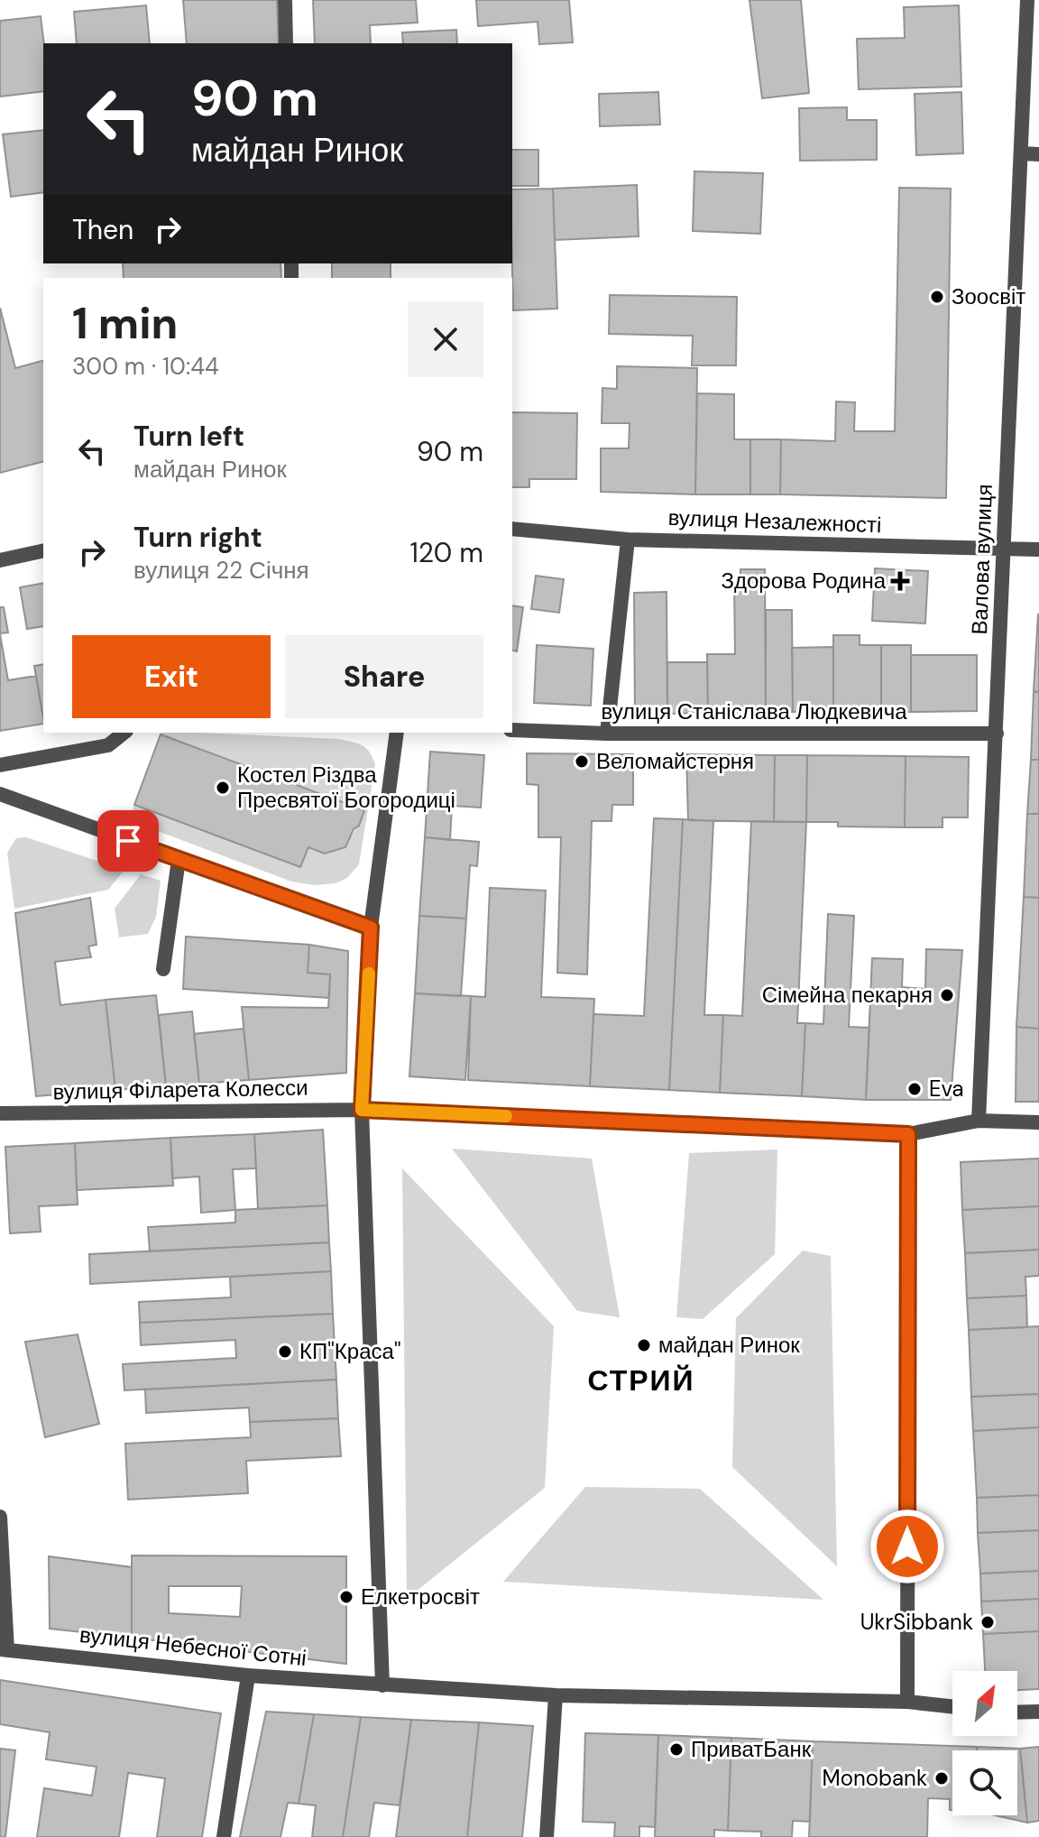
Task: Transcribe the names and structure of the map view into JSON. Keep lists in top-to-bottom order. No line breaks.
{"streets":{"street":["вулиця Незалежності","Валова вулиця","вулиця Станіслава Людкевича","вулиця Філарета Колесси","вулиця Небесної Сотні"]},"crossings":[["вулиця Незалежності","Валова вулиця"],["Валова вулиця","вулиця Станіслава Людкевича"]],"districts":["СТРИЙ"],"places":{"other":["Зоосвіт","Веломайстерня","Костел Різдва Пресвятої Богородиці","Сімейна пекарня","Eva","майдан Ринок","КП''Краса''","Елкетросвіт","UkrSibbank","ПриватБанк","Monobank"],"health":["Здорова Родина"]},"north":"top right","page":{"turn":["90 m","майдан Ринок"],"then":"Then","heading":["1 min","300 m · 10:44"],"list":[{"name":"Turn left","note":"майдан Ринок","value":"90 m"},{"name":"Turn right","note":"вулиця 22 Січня","value":"120 m"}],"buttons":["Exit","Share"]}}
